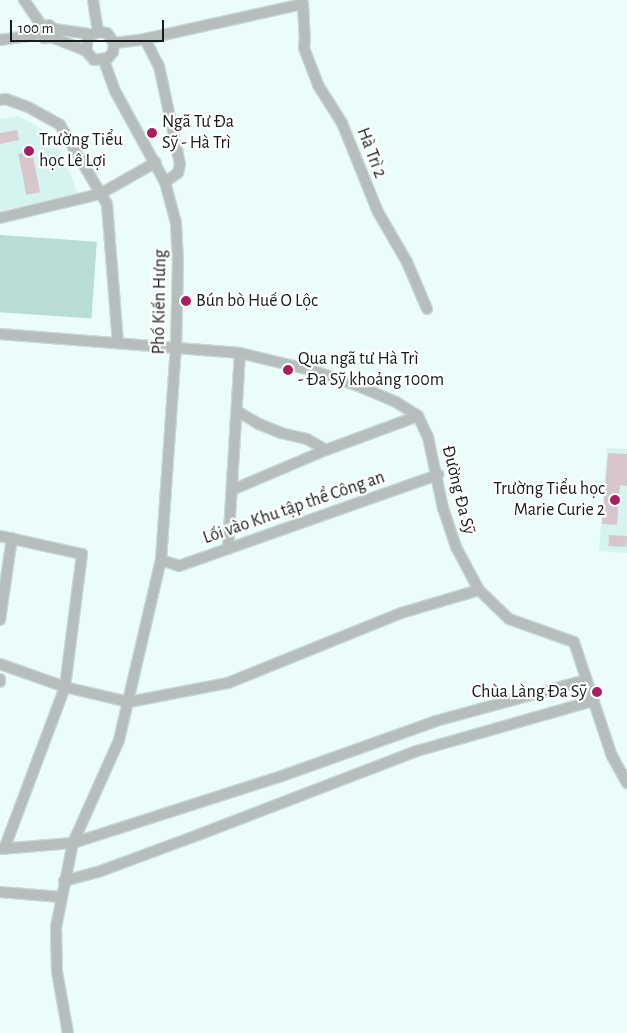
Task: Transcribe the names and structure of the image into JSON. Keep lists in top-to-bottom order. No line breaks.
{"streets":{"street":["Hà Trì 2","Phố Kiến Hưng","Đường Đa Sỹ","Lối vào Khu tập thể Công an"]},"crossings":[["Phố Kiến Hưng","Lối vào Khu tập thể Công an"],["Đường Đa Sỹ","Lối vào Khu tập thể Công an"]],"places":["Ngã Tư Đa Sỹ - Hà Trì","Trường Tiểu học Lê Lợi","Bún bò Huế O Lộc","Qua ngã tư Hà Trì - Đa Sỹ khoảng 100m","Trường Tiểu học Marie Curie 2","Chùa Làng Đa Sỹ"],"scale_bar":"100 m"}
